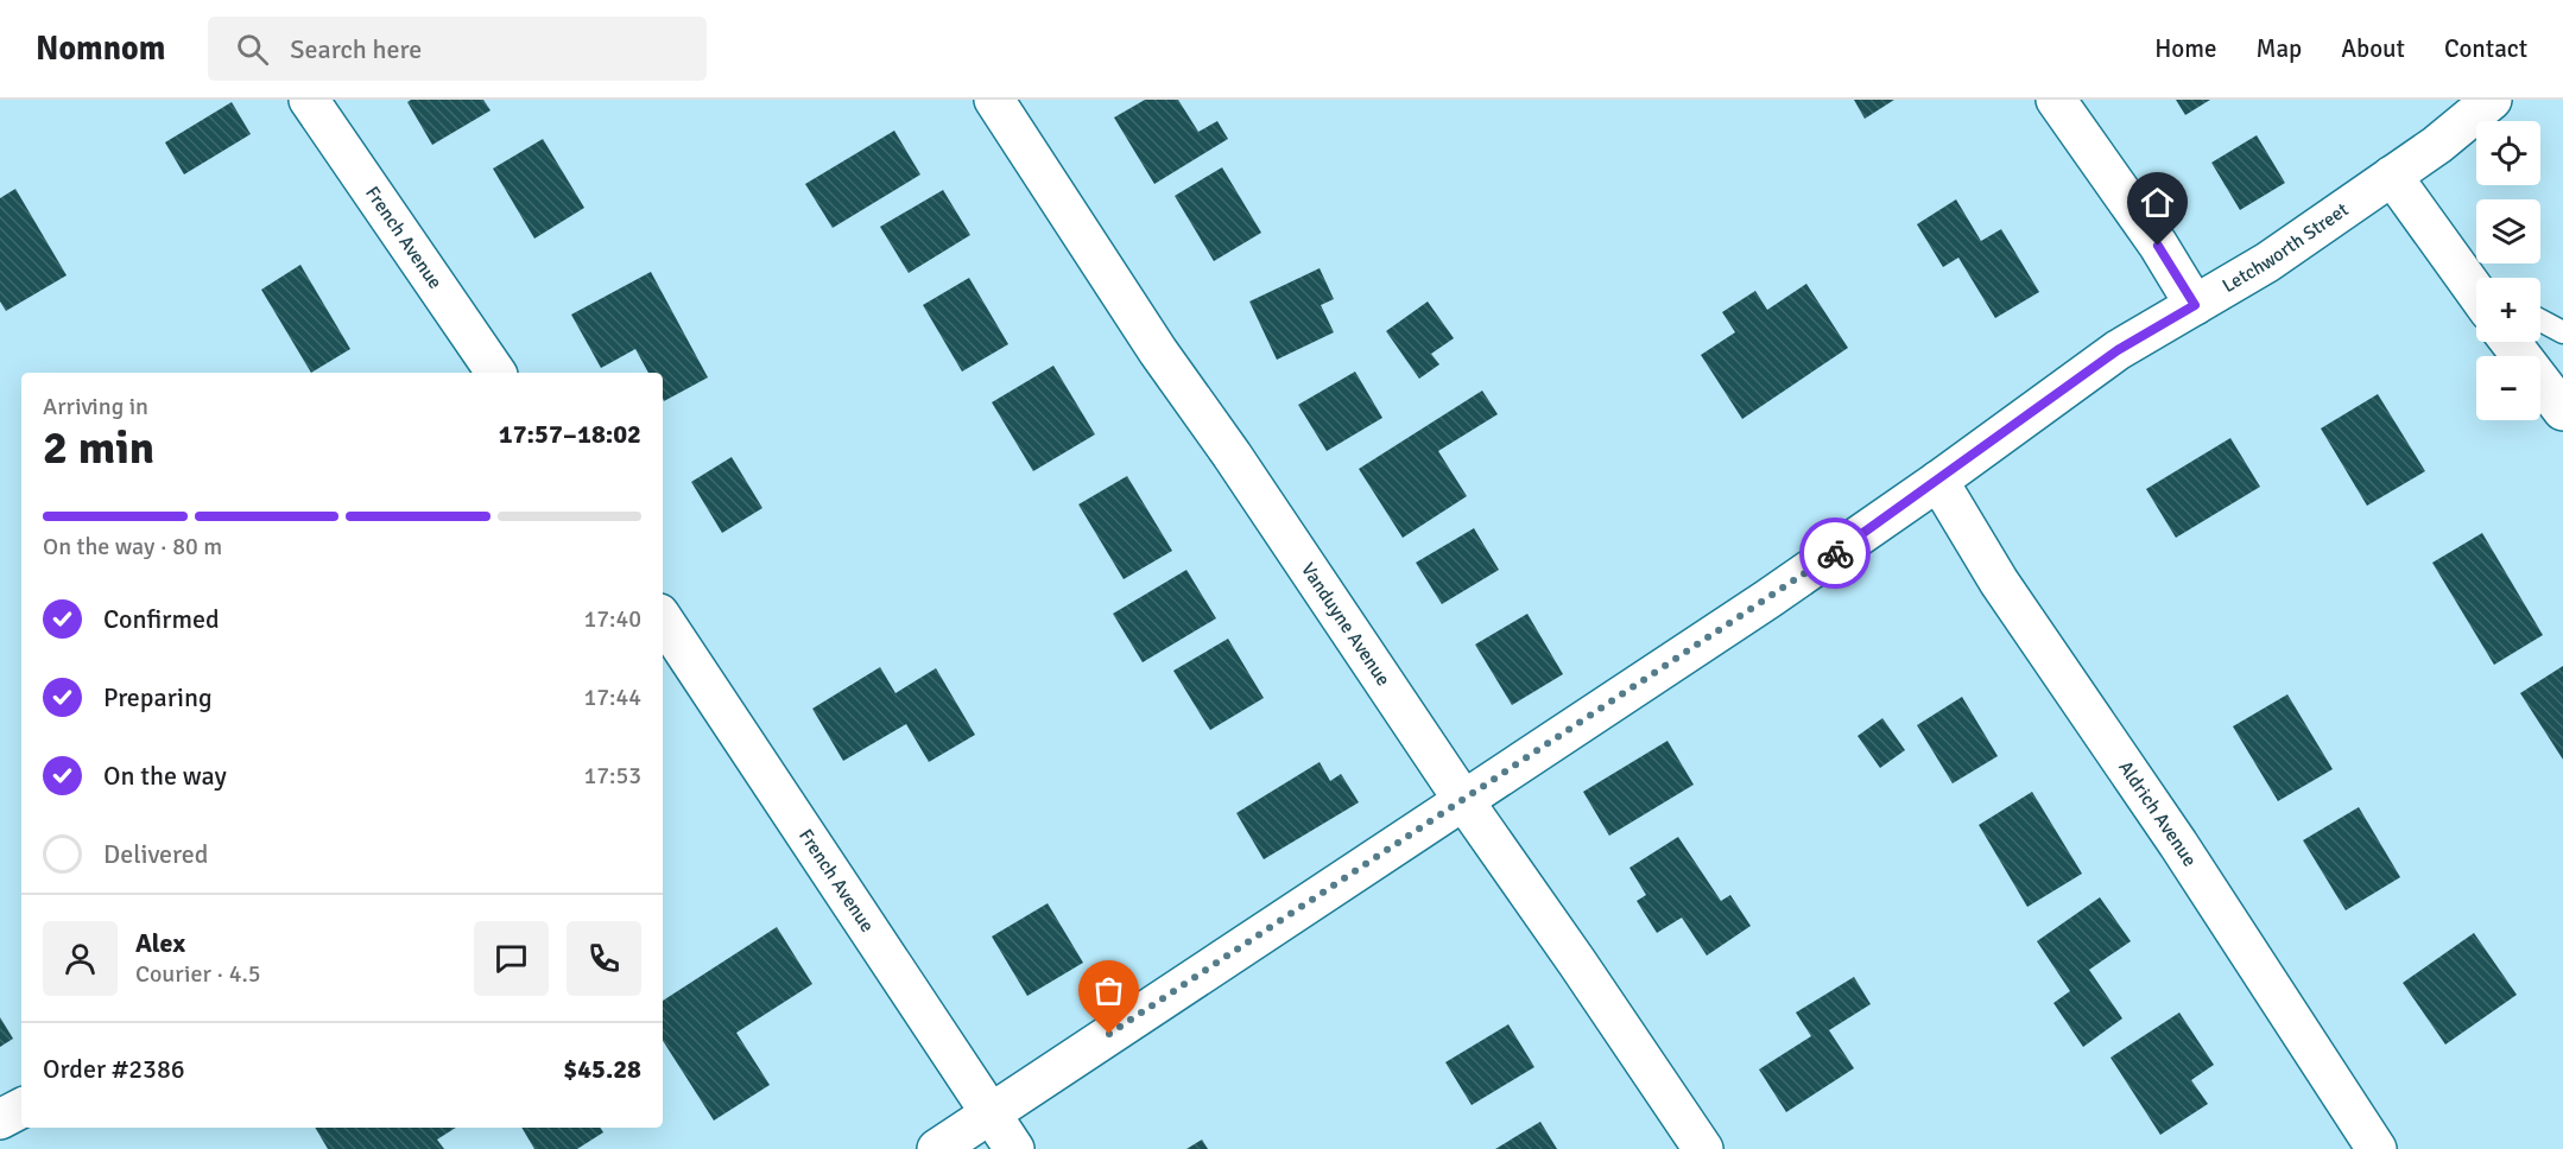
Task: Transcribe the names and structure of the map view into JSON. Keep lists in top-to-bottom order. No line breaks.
{"streets":{"street":["French Avenue","Letchworth Street","Vanduyne Avenue","Aldrich Avenue"]},"crossings":[["French Avenue","Letchworth Street"],["Letchworth Street","Vanduyne Avenue"],["Letchworth Street","Aldrich Avenue"]],"page":{"header":"Nomnom","search":"Search here","nav":["Home","Map","About","Contact"],"map_buttons":["+","−"],"heading":["2 min","Arriving in","17:57–18:02"],"panel":["Alex","Courier · 4.5","Order #2386","$45.28"],"bar":"On the way · 80 m","list":[["Confirmed","17:40"],["Preparing","17:44"],["On the way","17:53"],"Delivered"]}}
